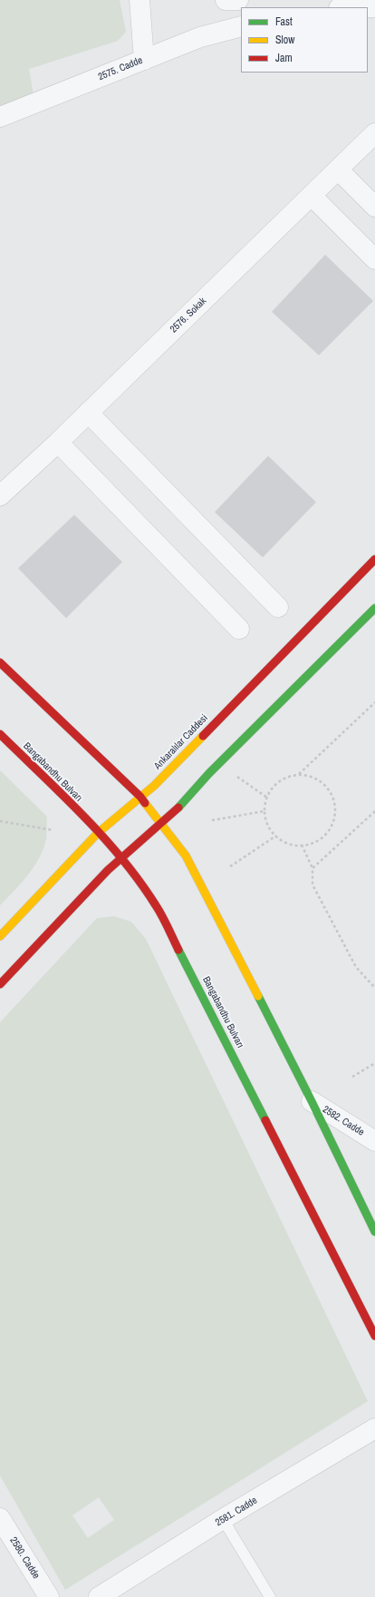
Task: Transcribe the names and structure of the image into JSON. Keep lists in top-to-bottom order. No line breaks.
{"streets":{"main road":["Ankaralılar Caddesi","Bangabandhu Bulvarı"],"street":["2575. Cadde","2576. Sokak","2582. Cadde","2581. Cadde","2580. Cadde"]},"crossings":[["Ankaralılar Caddesi","Bangabandhu Bulvarı"]],"legend":["Fast","Slow","Jam"]}
